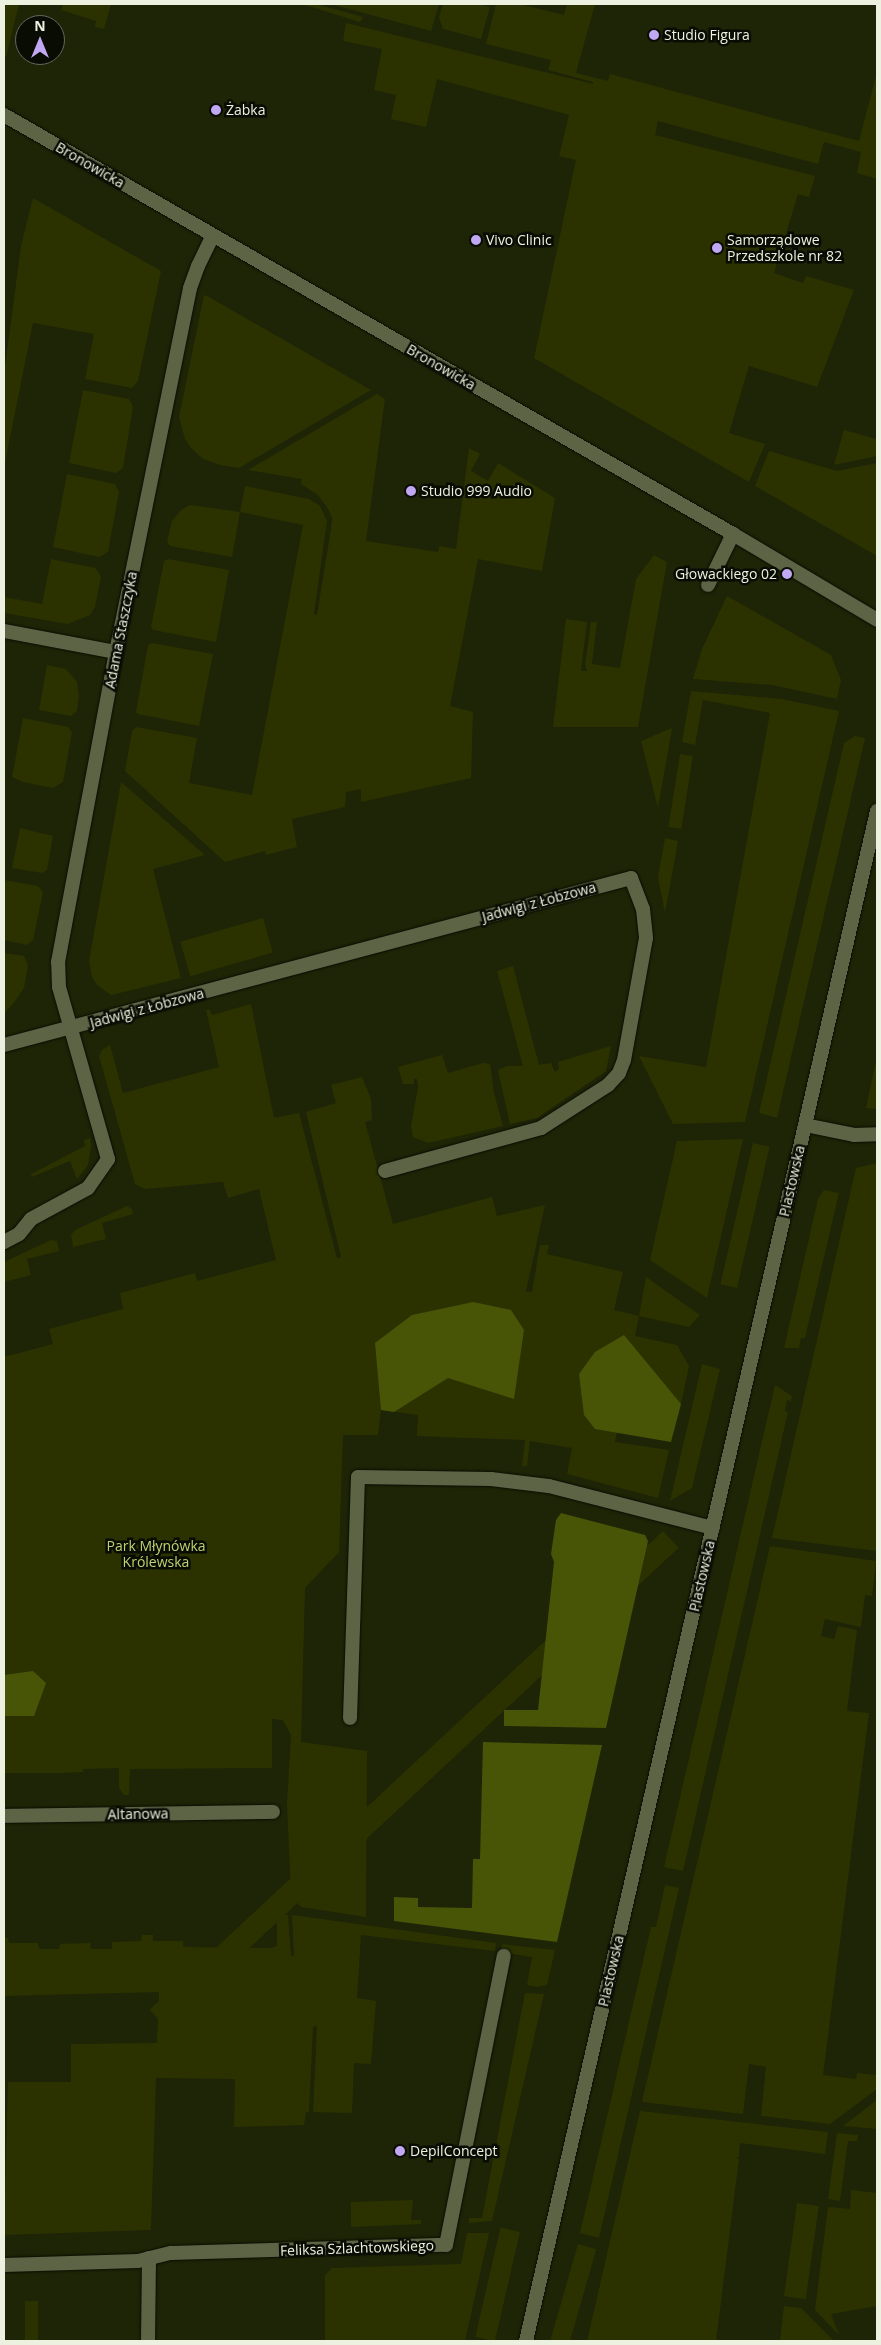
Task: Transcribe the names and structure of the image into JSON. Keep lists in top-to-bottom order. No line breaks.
{"streets":{"street":["Bronowicka","Adama Staszczyka","Jadwigi z Łobzowa","Piastowska","Altanowa","Feliksa Szlachtowskiego"]},"crossings":[["Bronowicka","Adama Staszczyka"],["Adama Staszczyka","Jadwigi z Łobzowa"]],"parks":["Park Młynówka Królewska"],"places":["Studio Figura","Żabka","Vivo Clinic","Samorządowe Przedszkole nr 82","Studio 999 Audio","Głowackiego 02","DepilConcept"],"north":"top"}
